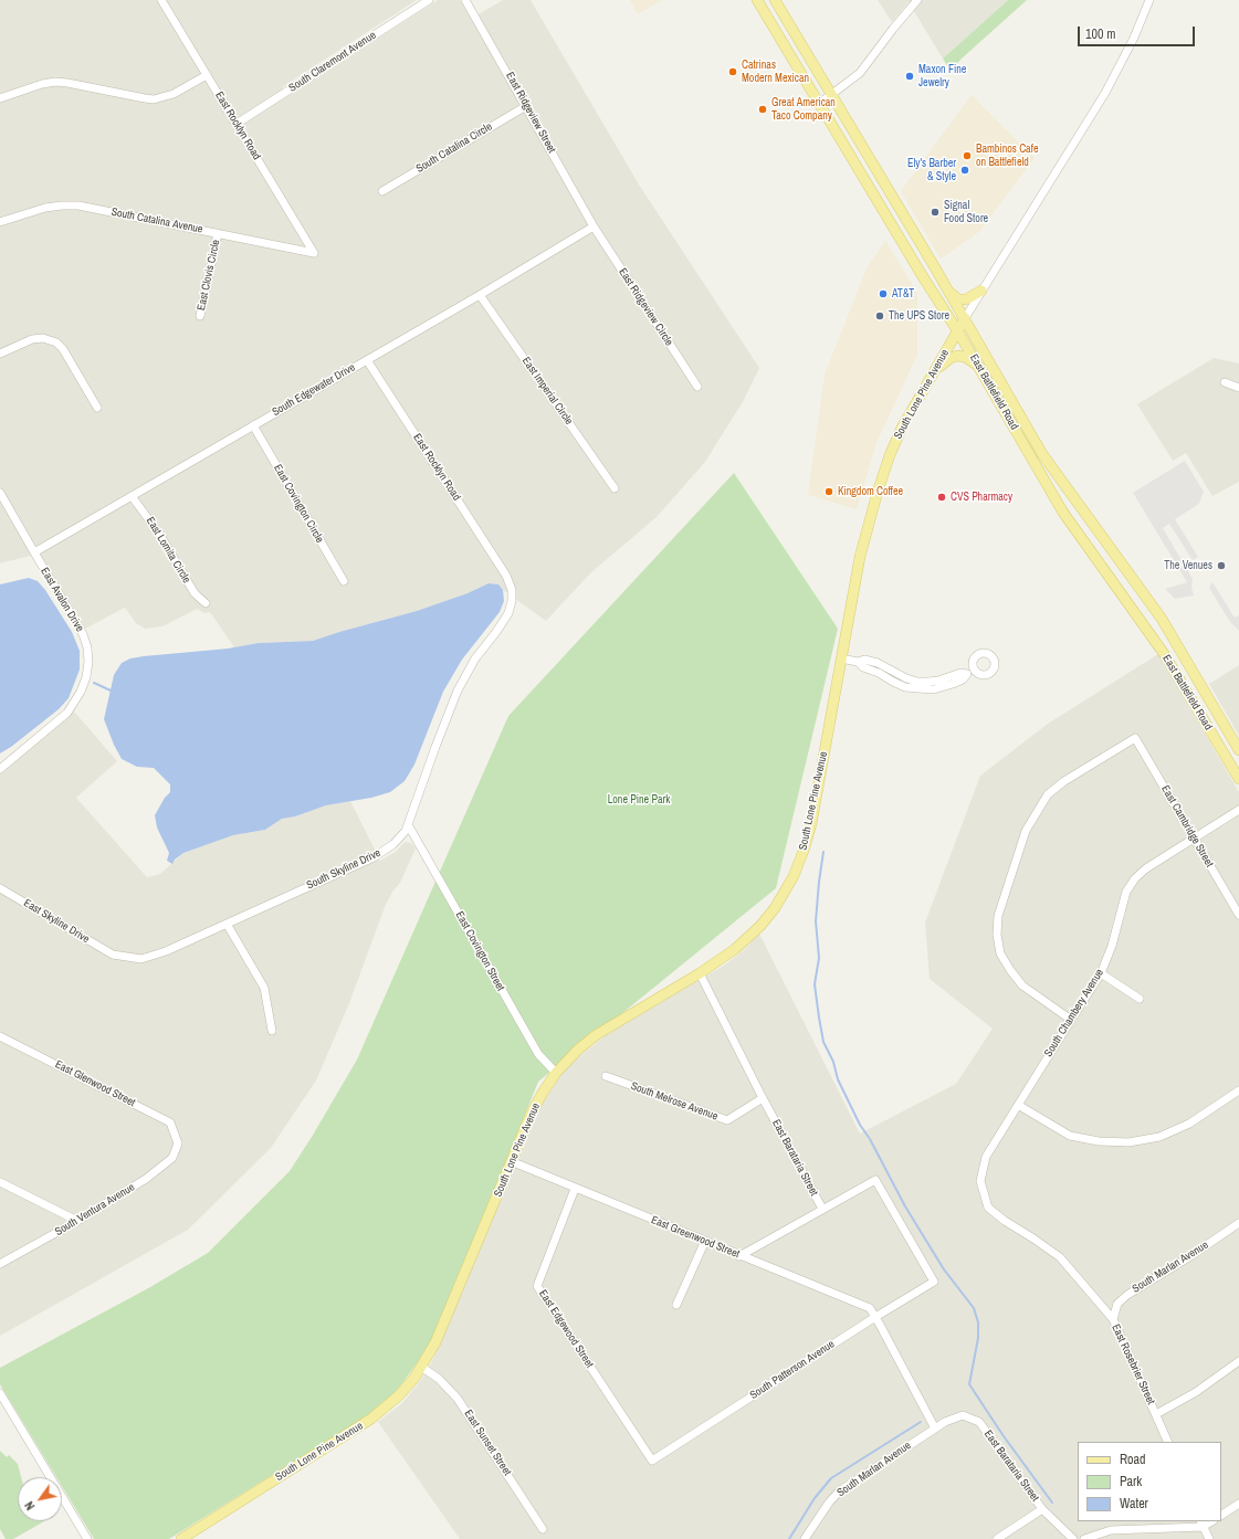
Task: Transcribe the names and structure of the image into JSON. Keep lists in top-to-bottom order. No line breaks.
{"streets":{"main road":["East Battlefield Road","South Lone Pine Avenue"],"street":["South Claremont Avenue","East Ridgeview Street","East Rocklyn Road","South Catalina Circle","South Catalina Avenue","East Clovis Circle","East Ridgeview Circle","South Edgewater Drive","East Imperial Circle","East Covington Circle","East Lomita Circle","East Avalon Drive","East Cambridge Street","South Skyline Drive","East Skyline Drive","East Covington Street","South Chambery Avenue","East Glenwood Street","South Melrose Avenue","East Barataria Street","South Ventura Avenue","East Greenwood Street","South Marlan Avenue","East Edgewood Street","East Rosebrier Street","South Patterson Avenue","East Sunset Street"]},"crossings":[["South Claremont Avenue","East Rocklyn Road"],["East Ridgeview Street","South Catalina Circle"],["East Ridgeview Street","East Ridgeview Circle"],["East Ridgeview Street","South Edgewater Drive"],["East Rocklyn Road","South Catalina Avenue"],["East Rocklyn Road","South Edgewater Drive"],["East Rocklyn Road","South Skyline Drive"],["South Catalina Avenue","East Clovis Circle"],["East Ridgeview Circle","South Edgewater Drive"],["South Edgewater Drive","East Imperial Circle"],["South Edgewater Drive","East Covington Circle"],["South Edgewater Drive","East Lomita Circle"],["South Edgewater Drive","East Avalon Drive"],["East Battlefield Road","South Lone Pine Avenue"],["South Lone Pine Avenue","East Covington Street"],["South Lone Pine Avenue","East Barataria Street"],["South Lone Pine Avenue","East Greenwood Street"],["South Lone Pine Avenue","East Sunset Street"],["East Cambridge Street","South Chambery Avenue"],["South Skyline Drive","East Skyline Drive"],["South Skyline Drive","East Covington Street"],["South Chambery Avenue","East Rosebrier Street"],["East Glenwood Street","South Ventura Avenue"],["South Melrose Avenue","East Barataria Street"],["East Barataria Street","South Marlan Avenue"],["East Barataria Street","South Patterson Avenue"],["East Greenwood Street","East Edgewood Street"],["East Greenwood Street","South Patterson Avenue"],["South Marlan Avenue","East Rosebrier Street"],["East Edgewood Street","South Patterson Avenue"]],"parks":["Lone Pine Park"],"places":["Catrinas Modern Mexican","Maxon Fine Jewelry","Great American Taco Company","Bambinos Cafe on Battlefield","Ely's Barber & Style","Signal Food Store","AT&T","The UPS Store","Kingdom Coffee","CVS Pharmacy","The Venues"],"legend":["Road","Park","Water"],"scale_bar":"100 m","north":"bottom left"}
